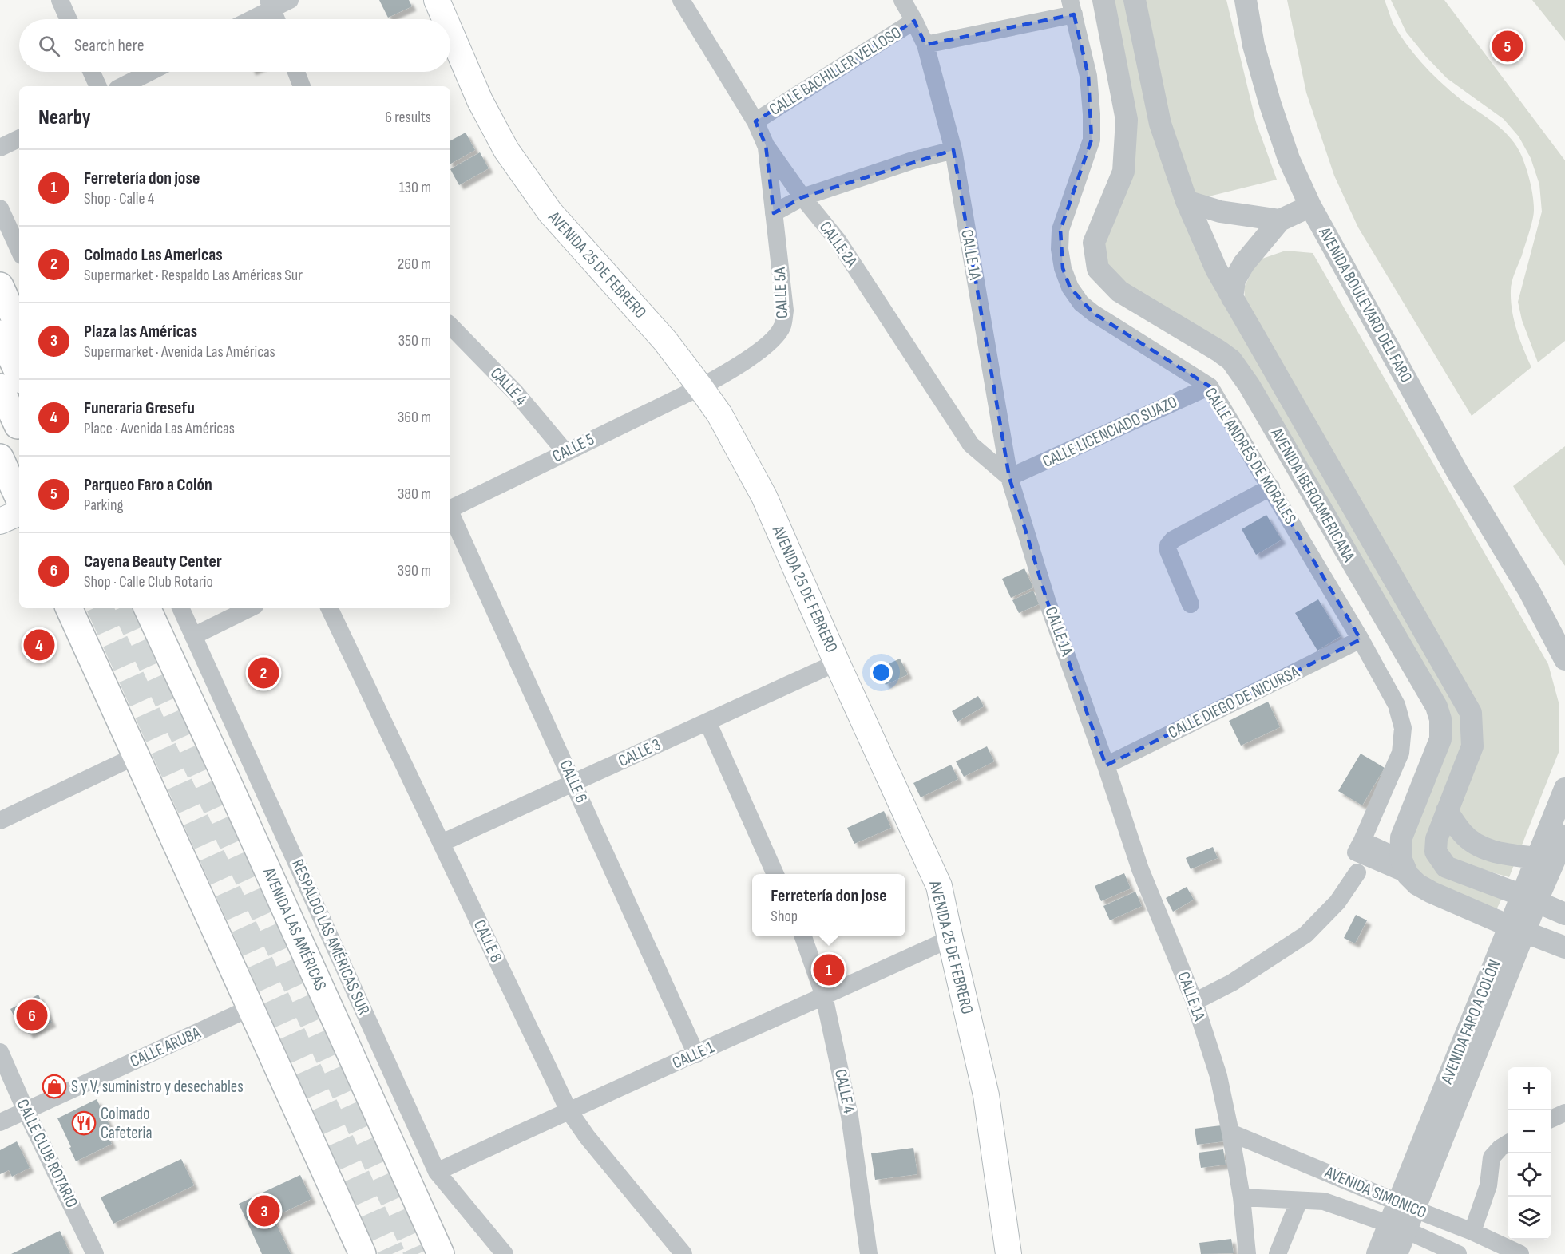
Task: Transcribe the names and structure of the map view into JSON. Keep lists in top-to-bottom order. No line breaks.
{"streets":{"main road":["AVENIDA 25 DE FEBRERO","AVENIDA LAS AMÉRICAS"],"street":["CALLE BACHILLER VELLOSO","CALLE 2A","CALLE 1A","CALLE 5A","AVENIDA BOULEVARD DEL FARO","CALLE 4","CALLE LICENCIADO SUAZO","CALLE 5","CALLE ANDRÉS DE MORALES","AVENIDA IBEROAMERICANA","CALLE DIEGO DE NICURSA","CALLE 3","CALLE 6","RESPALDO LAS AMÉRICAS SUR","CALLE 8","AVENIDA FARO A COLÓN","CALLE ARUBA","CALLE 1","CALLE CLUB ROTARIO","AVENIDA SIMONICO"]},"crossings":[["CALLE BACHILLER VELLOSO","CALLE 2A"],["CALLE BACHILLER VELLOSO","CALLE 1A"],["CALLE BACHILLER VELLOSO","CALLE ANDRÉS DE MORALES"],["CALLE 2A","CALLE 1A"],["CALLE 2A","CALLE 5A"],["CALLE 2A","CALLE LICENCIADO SUAZO"],["CALLE 1A","CALLE LICENCIADO SUAZO"],["CALLE 1A","CALLE DIEGO DE NICURSA"],["CALLE 1A","AVENIDA SIMONICO"],["AVENIDA 25 DE FEBRERO","CALLE 5A"],["AVENIDA 25 DE FEBRERO","CALLE 5"],["AVENIDA 25 DE FEBRERO","CALLE 3"],["AVENIDA 25 DE FEBRERO","CALLE 1"],["CALLE 5A","CALLE 5"],["CALLE 4","CALLE 5"],["CALLE 4","CALLE 1"],["CALLE LICENCIADO SUAZO","CALLE ANDRÉS DE MORALES"],["CALLE ANDRÉS DE MORALES","AVENIDA IBEROAMERICANA"],["CALLE ANDRÉS DE MORALES","CALLE DIEGO DE NICURSA"],["AVENIDA IBEROAMERICANA","AVENIDA FARO A COLÓN"],["CALLE 3","CALLE 6"],["CALLE 3","CALLE 8"],["CALLE 6","CALLE 1"],["RESPALDO LAS AMÉRICAS SUR","CALLE 1"],["CALLE 8","CALLE 1"],["AVENIDA FARO A COLÓN","AVENIDA SIMONICO"],["CALLE ARUBA","CALLE CLUB ROTARIO"]],"places":{"shop":["S y V, suministro y desechables"],"restaurant":["Colmado Cafeteria"]},"page":{"search":"Search here","pins":["5","4","2","1","6","3"],"heading":["Nearby","6 results"],"list":[{"mark":"1","name":"Ferretería don jose","note":"Shop · Calle 4","value":"130 m"},{"mark":"2","name":"Colmado Las Americas","note":"Supermarket · Respaldo Las Américas Sur","value":"260 m"},{"mark":"3","name":"Plaza las Américas","note":"Supermarket · Avenida Las Américas","value":"350 m"},{"mark":"4","name":"Funeraria Gresefu","note":"Place · Avenida Las Américas","value":"360 m"},{"mark":"5","name":"Parqueo Faro a Colón","note":"Parking","value":"380 m"},{"mark":"6","name":"Cayena Beauty Center","note":"Shop · Calle Club Rotario","value":"390 m"}],"popup":["Ferretería don jose","Shop"],"map_buttons":["+","−"]}}
